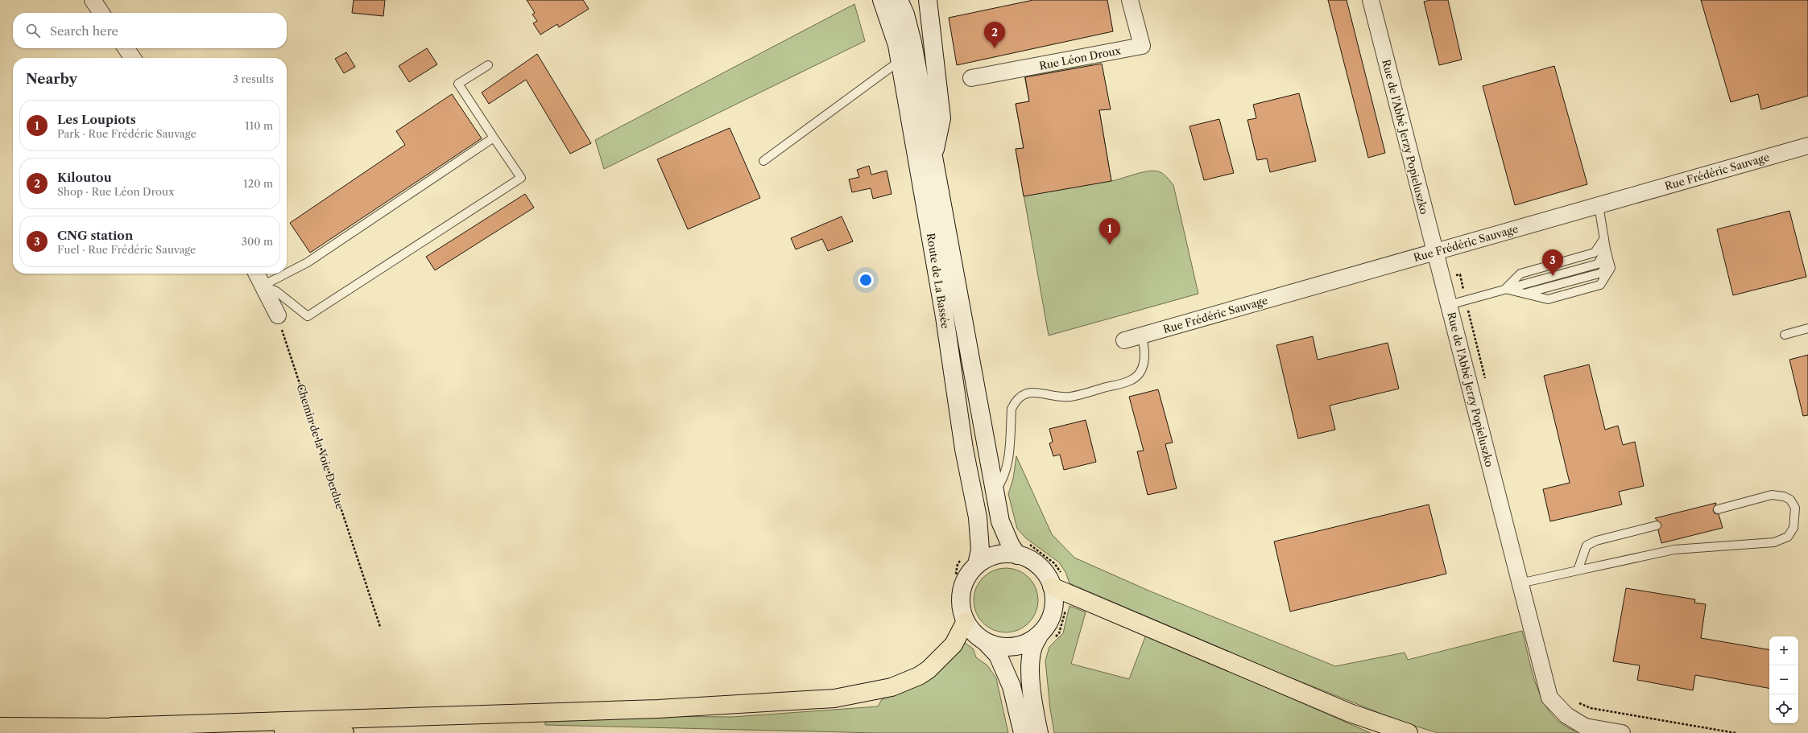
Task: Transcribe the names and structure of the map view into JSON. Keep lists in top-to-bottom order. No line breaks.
{"streets":{"main road":["Route de La Bassée"],"street":["Rue Léon Droux","Rue de l'Abbé Jerzy Popieluszko","Rue Frédéric Sauvage"],"path":["Chemin de la Voie Derdue"]},"crossings":[["Rue de l'Abbé Jerzy Popieluszko","Rue Frédéric Sauvage"]],"page":{"search":"Search here","pins":["2","1","3"],"heading":["Nearby","3 results"],"list":[{"mark":"1","name":"Les Loupiots","note":"Park · Rue Frédéric Sauvage","value":"110 m"},{"mark":"2","name":"Kiloutou","note":"Shop · Rue Léon Droux","value":"120 m"},{"mark":"3","name":"CNG station","note":"Fuel · Rue Frédéric Sauvage","value":"300 m"}],"map_buttons":["+","−"]}}
